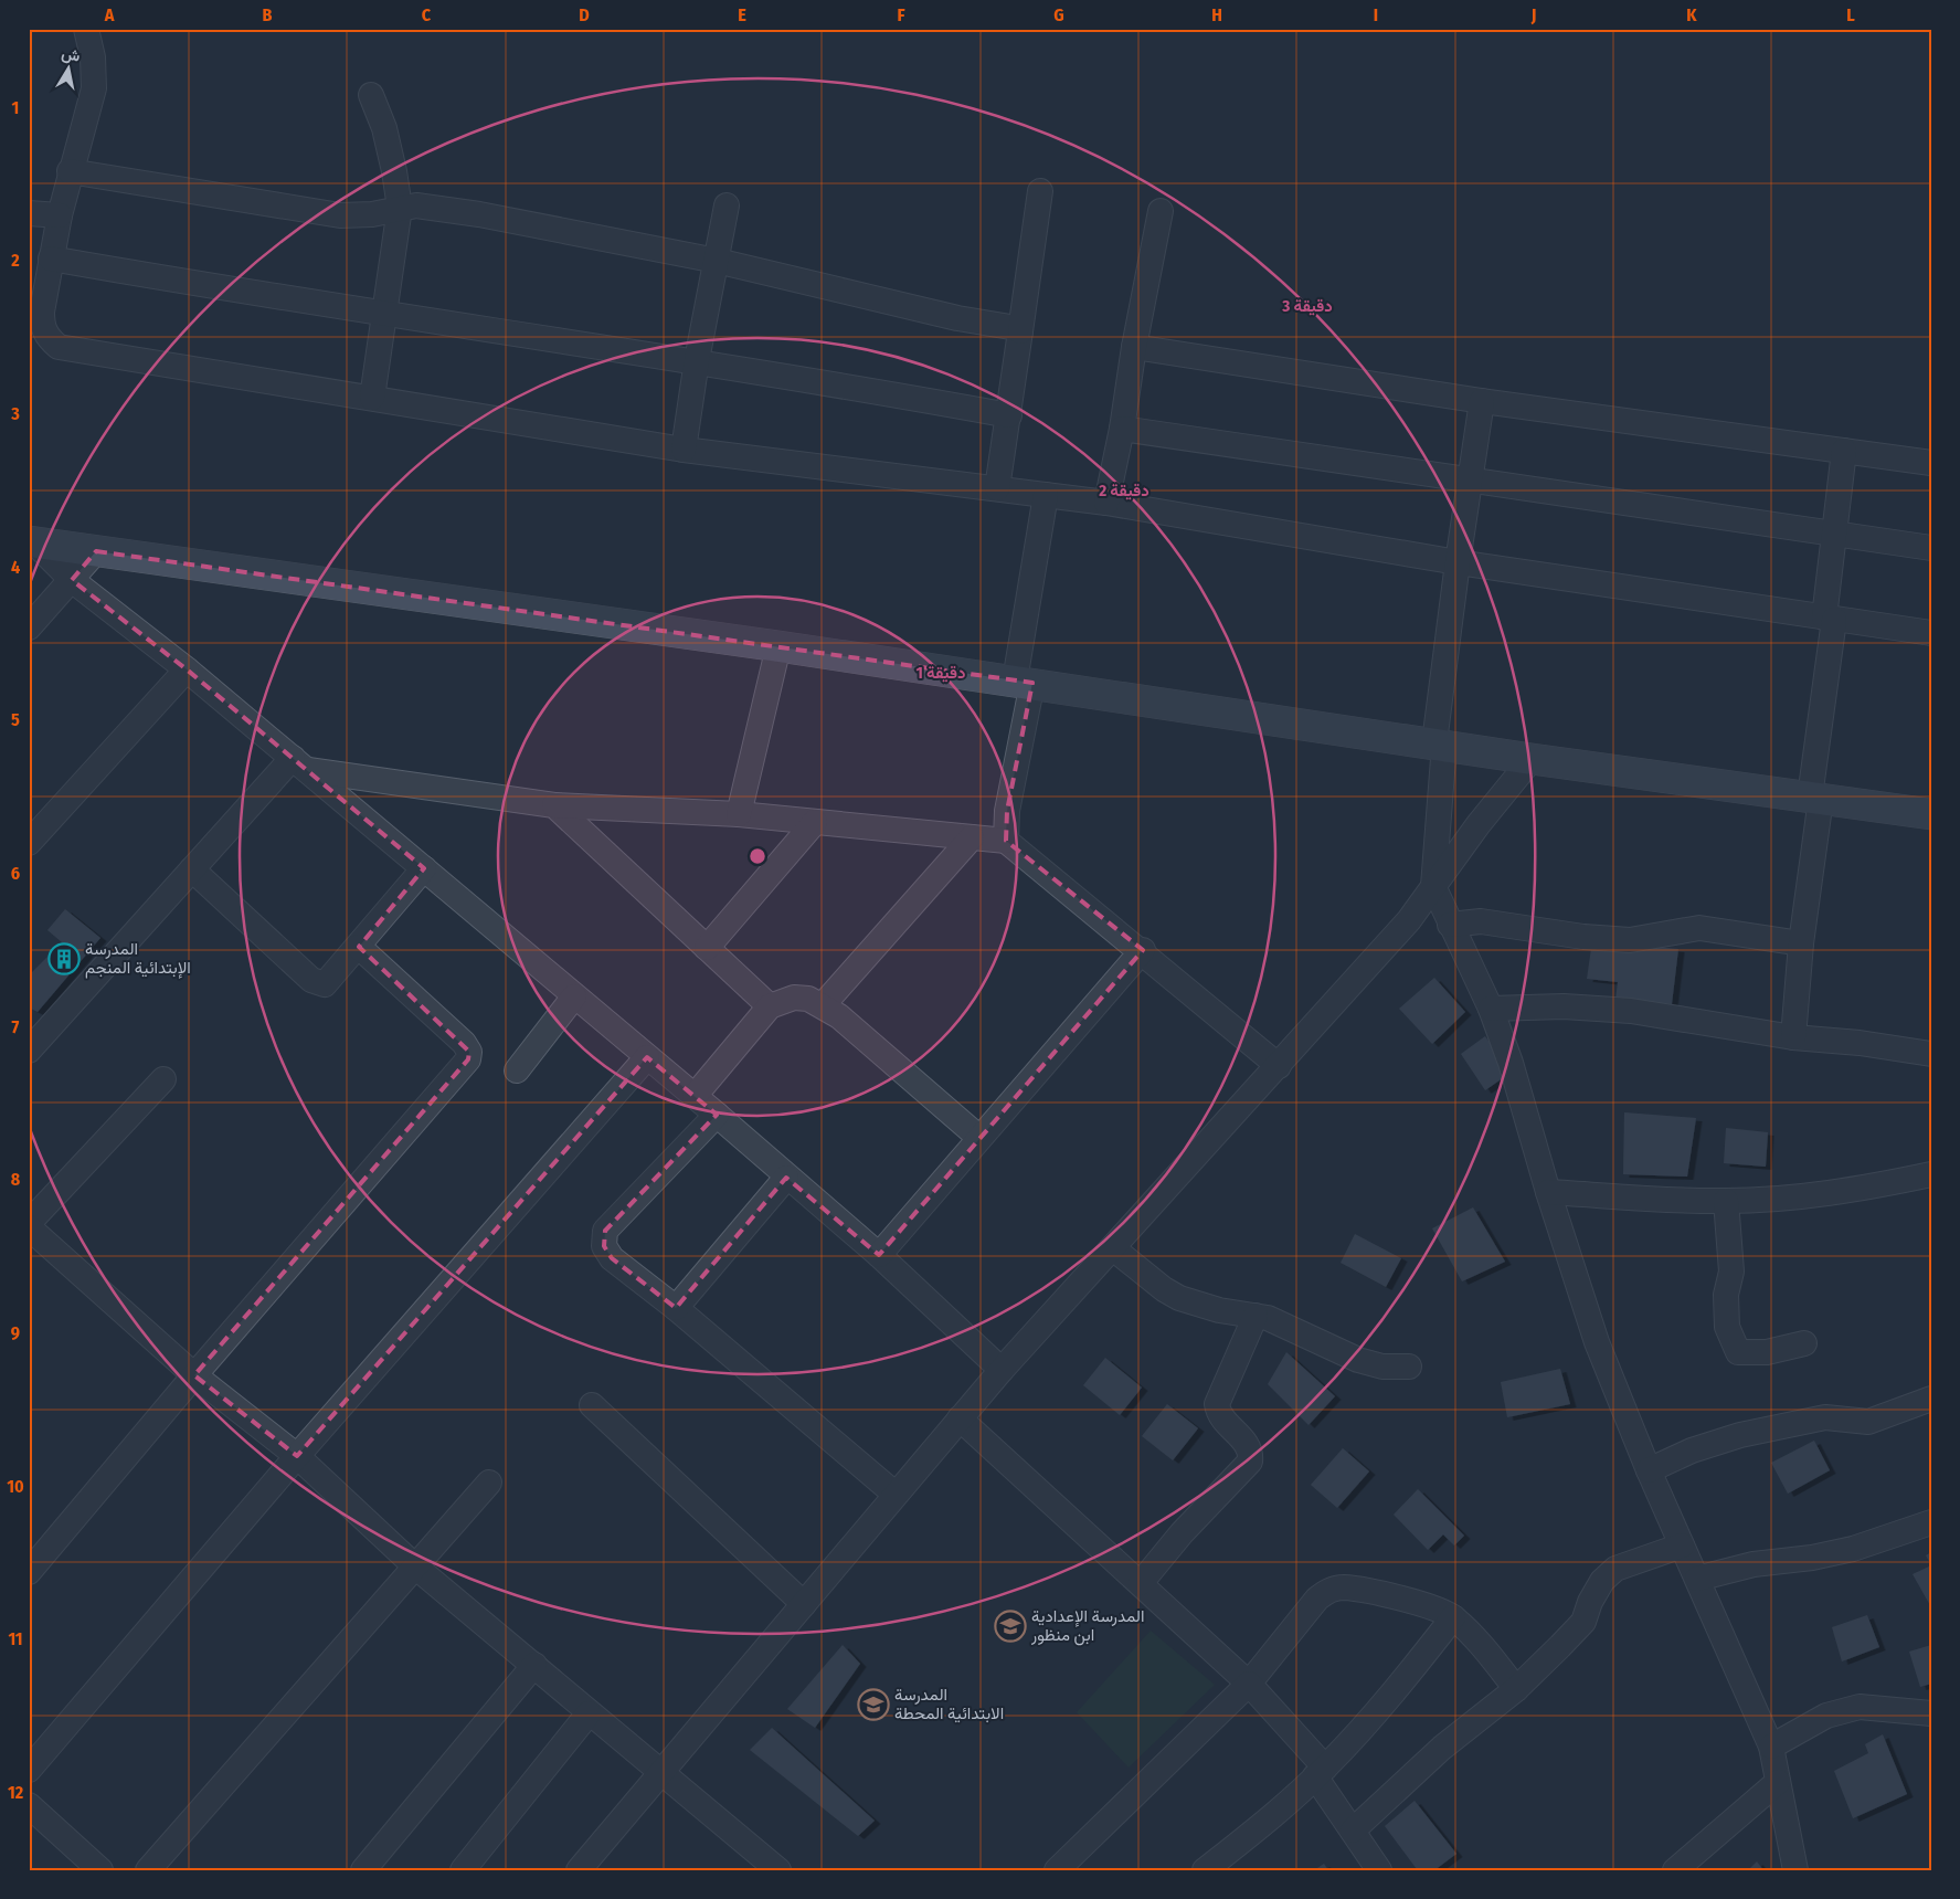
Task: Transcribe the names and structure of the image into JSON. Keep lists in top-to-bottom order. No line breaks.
{"places":{"building":["المدرسة الإبتدائية المنجم"],"school or university":["المدرسة الإعدادية ابن منظور","المدرسة الابتدائية المحطة"]},"north":"top","grid":{"columns":["A","B","C","D","E","F","G","H","I","J","K","L"],"rows":["1","2","3","4","5","6","7","8","9","10","11","12"]},"rings":["3 دقيقة","2 دقيقة","1 دقيقة"]}
